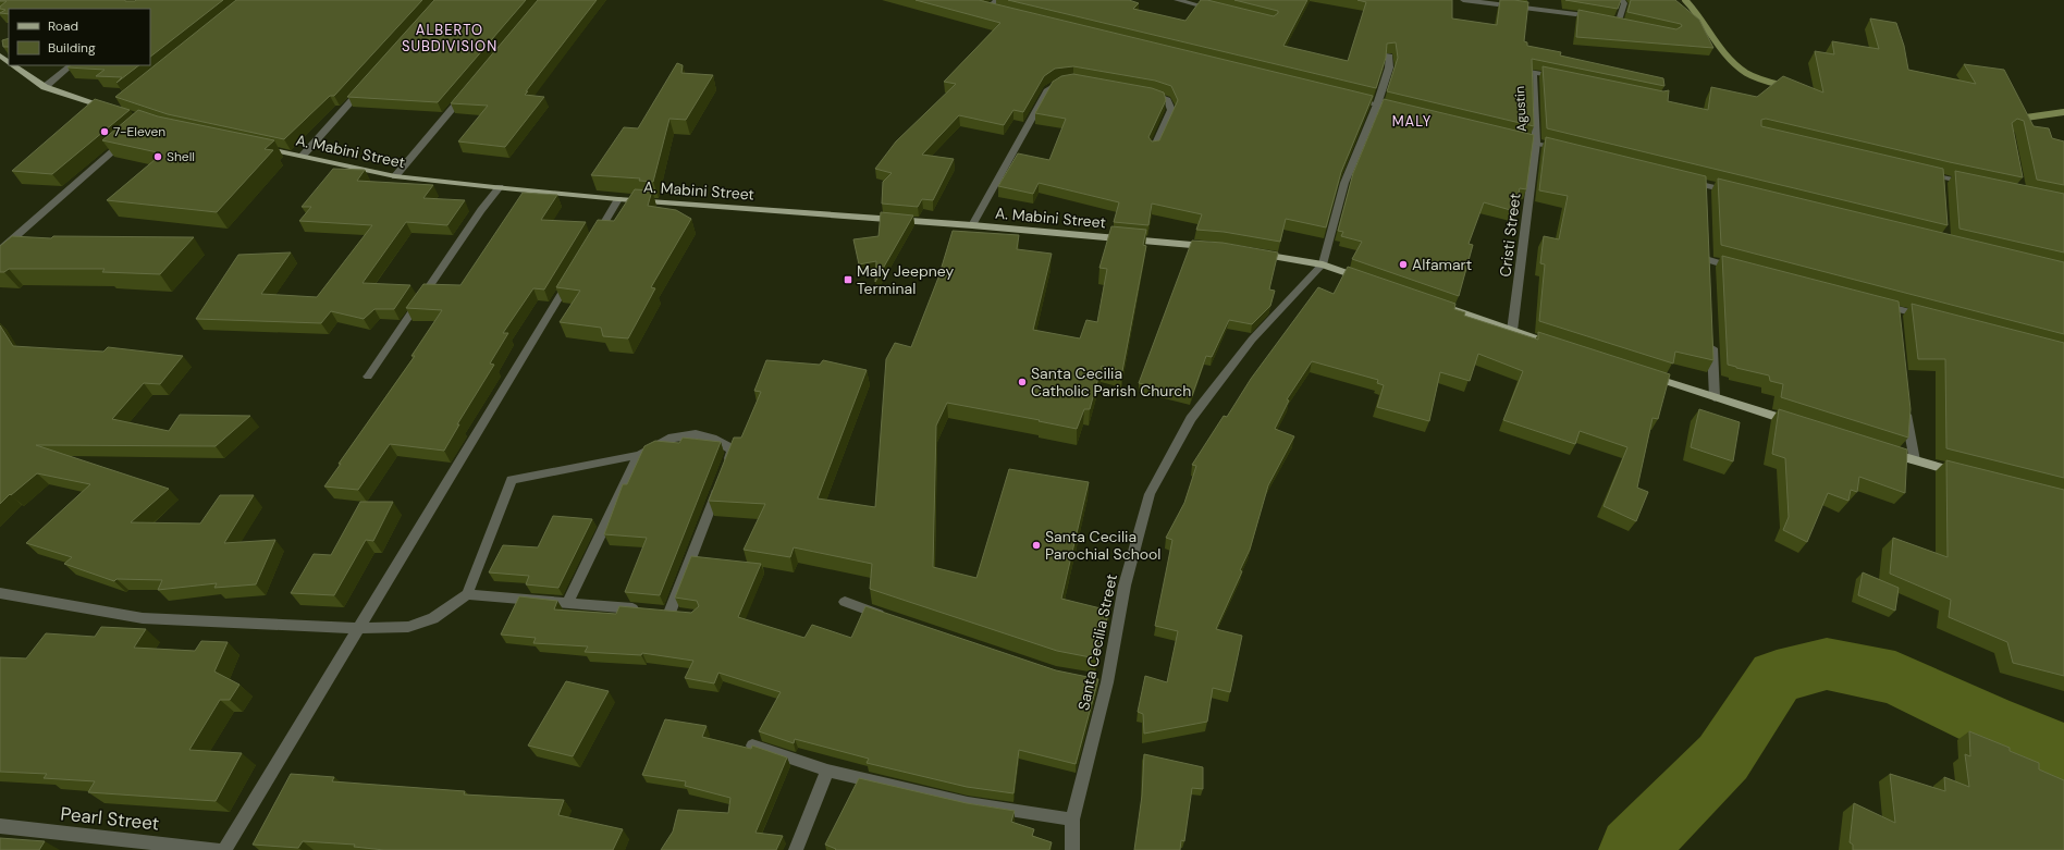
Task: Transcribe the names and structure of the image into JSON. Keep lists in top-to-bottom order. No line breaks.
{"streets":{"main road":["A. Mabini Street"],"street":["Agustin","Cristi Street","Santa Cecilia Street","Pearl Street"]},"crossings":[["Agustin","Cristi Street"]],"districts":["ALBERTO SUBDIVISION","MALY"],"places":{"other":["7-Eleven","Shell","Alfamart","Santa Cecilia Catholic Parish Church","Santa Cecilia Parochial School"],"transit":["Maly Jeepney Terminal"]},"legend":["Road","Building"]}
